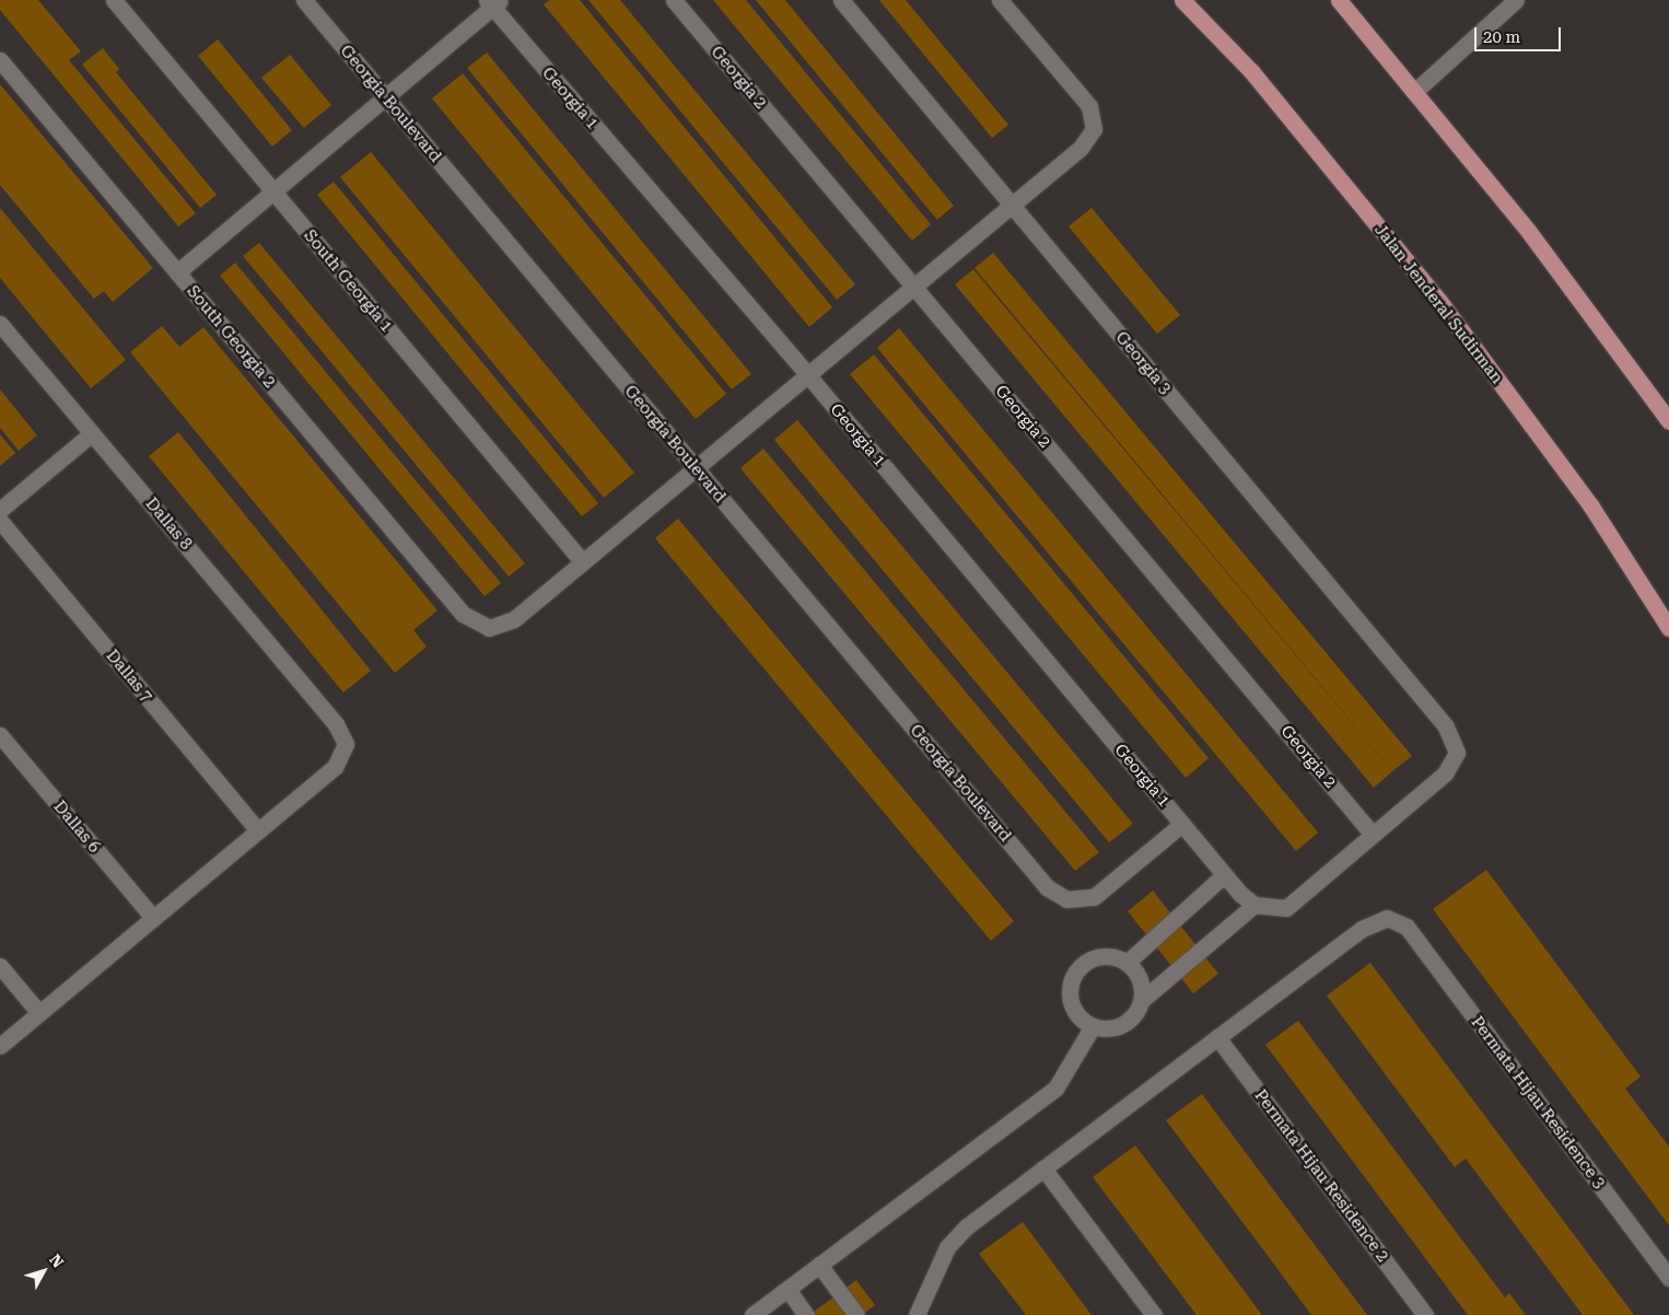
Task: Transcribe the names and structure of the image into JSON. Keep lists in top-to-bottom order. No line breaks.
{"streets":{"main road":["Jalan Jenderal Sudirman"],"street":["Georgia 2","Georgia 1","Georgia Boulevard","South Georgia 1","South Georgia 2","Georgia 3","Dallas 8","Dallas 7","Dallas 6","Permata Hijau Residence 3","Permata Hijau Residence 2"]},"crossings":[["Georgia 2","Georgia 3"],["Georgia 1","Georgia Boulevard"],["South Georgia 1","South Georgia 2"],["Dallas 8","Dallas 7"],["Permata Hijau Residence 3","Permata Hijau Residence 2"]],"scale_bar":"20 m","north":"top right"}
